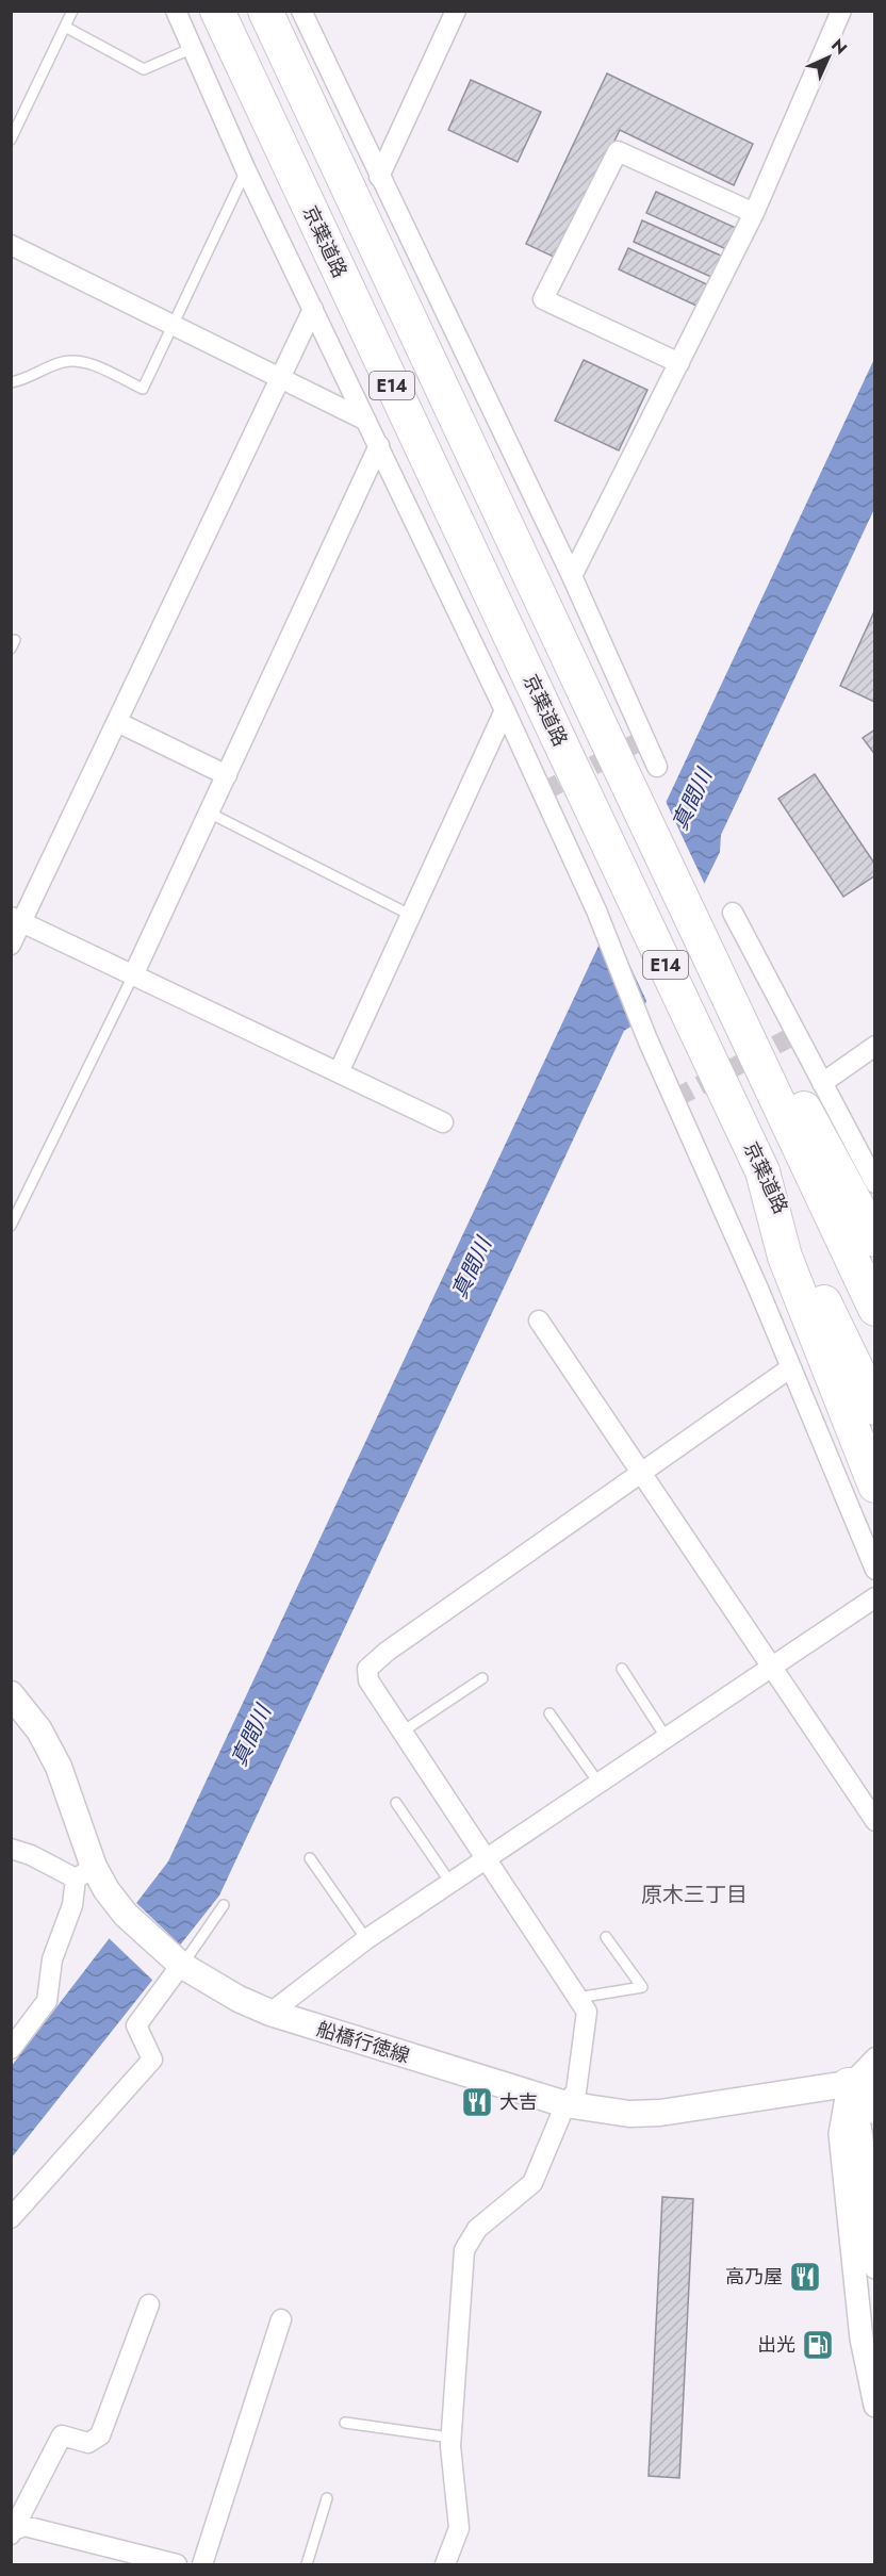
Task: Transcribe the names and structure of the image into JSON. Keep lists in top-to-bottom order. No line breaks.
{"streets":{"highway":["京葉道路","E14"],"main road":["船橋行徳線"]},"districts":["原木三丁目"],"water":["真間川"],"places":{"restaurant":["大吉","高乃屋"],"fuel station":["出光"]},"north":"top right"}
